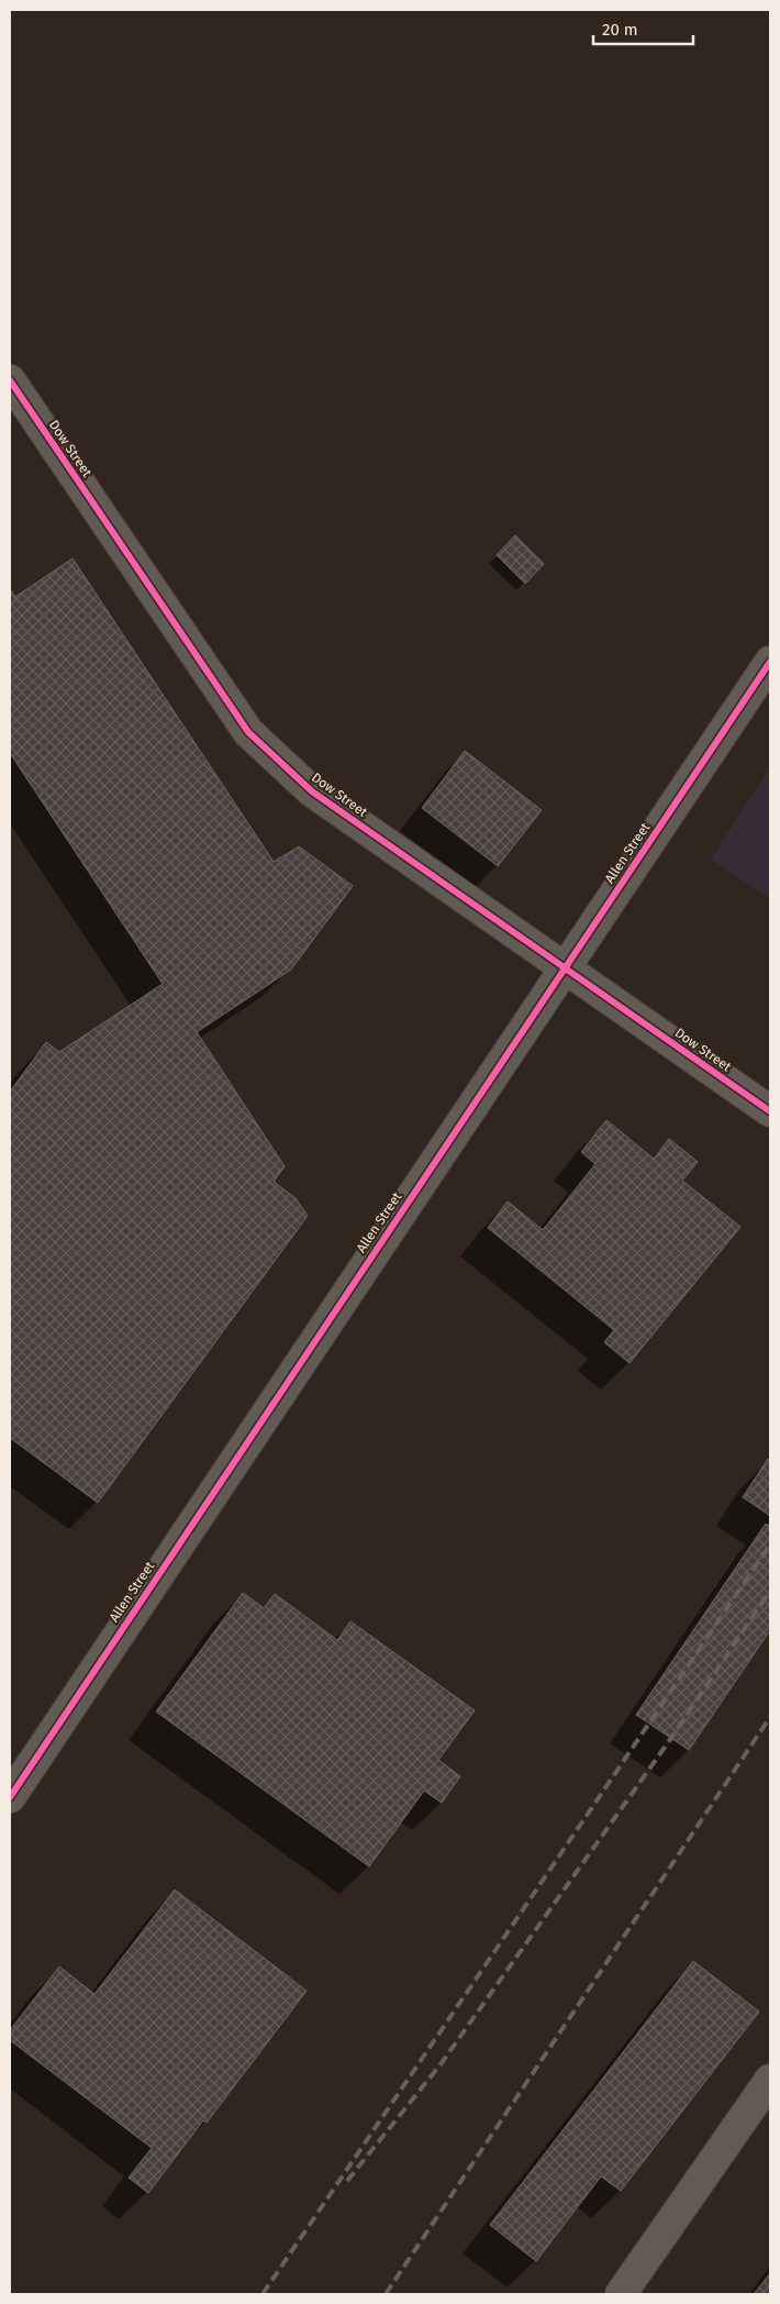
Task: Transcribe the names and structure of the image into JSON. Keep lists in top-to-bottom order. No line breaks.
{"streets":{"street":["Dow Street","Allen Street"]},"crossings":[["Dow Street","Allen Street"]],"scale_bar":"20 m"}
